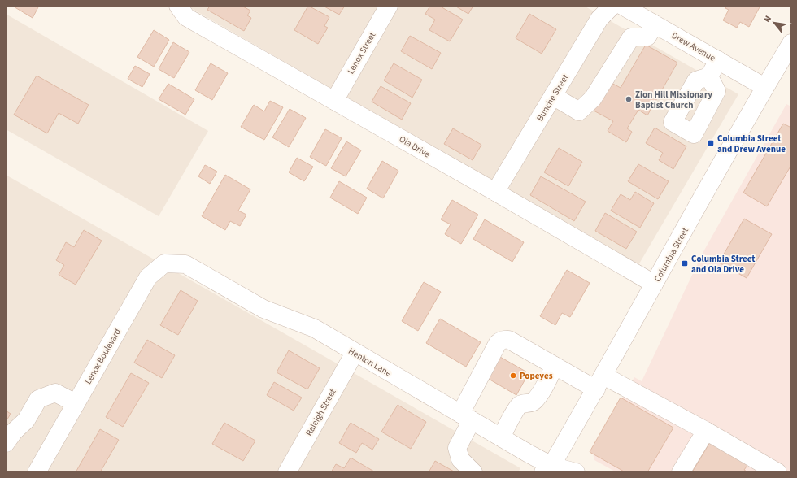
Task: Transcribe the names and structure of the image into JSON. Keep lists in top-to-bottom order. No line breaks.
{"streets":{"street":["Drew Avenue","Lenox Street","Bunche Street","Ola Drive","Columbia Street","Lenox Boulevard","Henton Lane","Raleigh Street"]},"crossings":[["Drew Avenue","Columbia Street"],["Lenox Street","Ola Drive"],["Bunche Street","Ola Drive"],["Ola Drive","Columbia Street"],["Columbia Street","Henton Lane"],["Lenox Boulevard","Henton Lane"],["Henton Lane","Raleigh Street"]],"places":{"other":["Zion Hill Missionary Baptist Church","Popeyes"],"transit":["Columbia Street and Drew Avenue","Columbia Street and Ola Drive"]},"north":"top left"}
